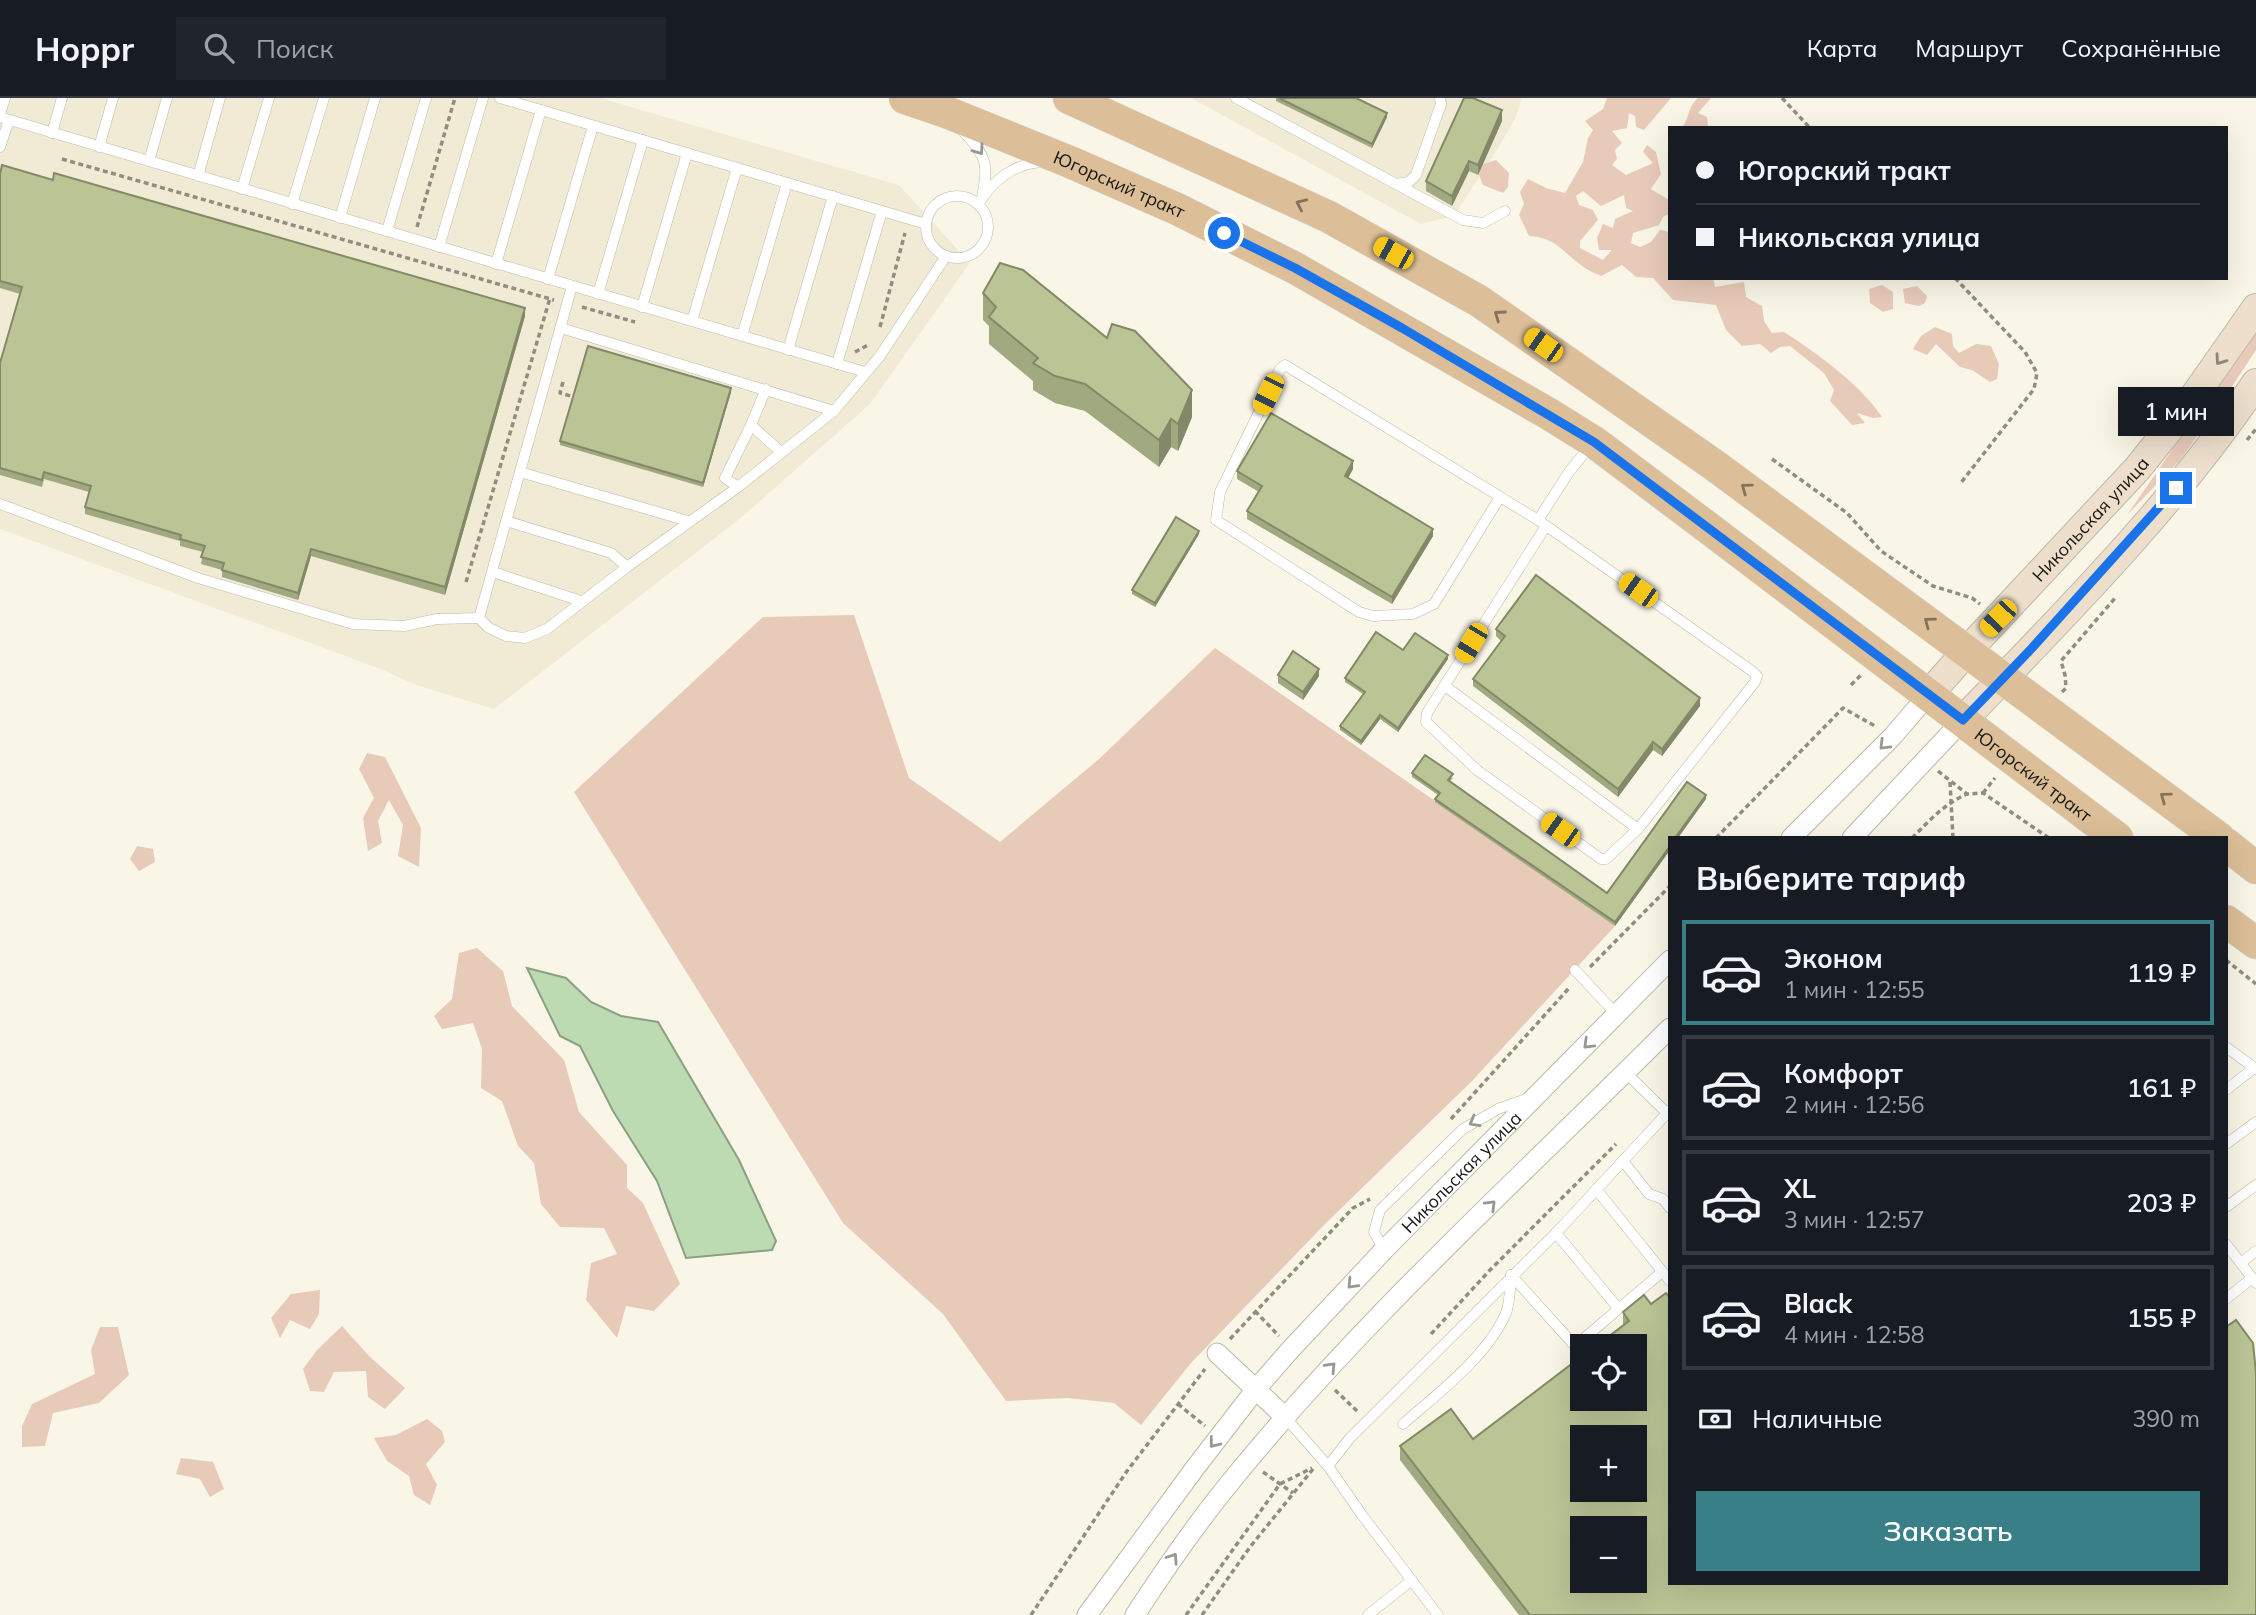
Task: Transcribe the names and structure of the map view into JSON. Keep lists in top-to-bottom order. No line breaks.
{"streets":{"main road":["Югорский тракт"],"street":["Никольская улица"]},"crossings":[["Югорский тракт","Никольская улица"]],"page":{"header":"Hoppr","search":"Поиск","nav":["Карта","Маршрут","Сохранённые"],"banner":["Югорский тракт","Никольская улица"],"bubble":"1 мин","heading":"Выберите тариф","list":[{"name":"Эконом","note":"1 мин · 12:55","value":"119 ₽"},{"name":"Комфорт","note":"2 мин · 12:56","value":"161 ₽"},{"name":"XL","note":"3 мин · 12:57","value":"203 ₽"},{"name":"Black","note":"4 мин · 12:58","value":"155 ₽"}],"map_buttons":["+","−"],"pay":["Наличные","390 m"],"buttons":"Заказать"}}
